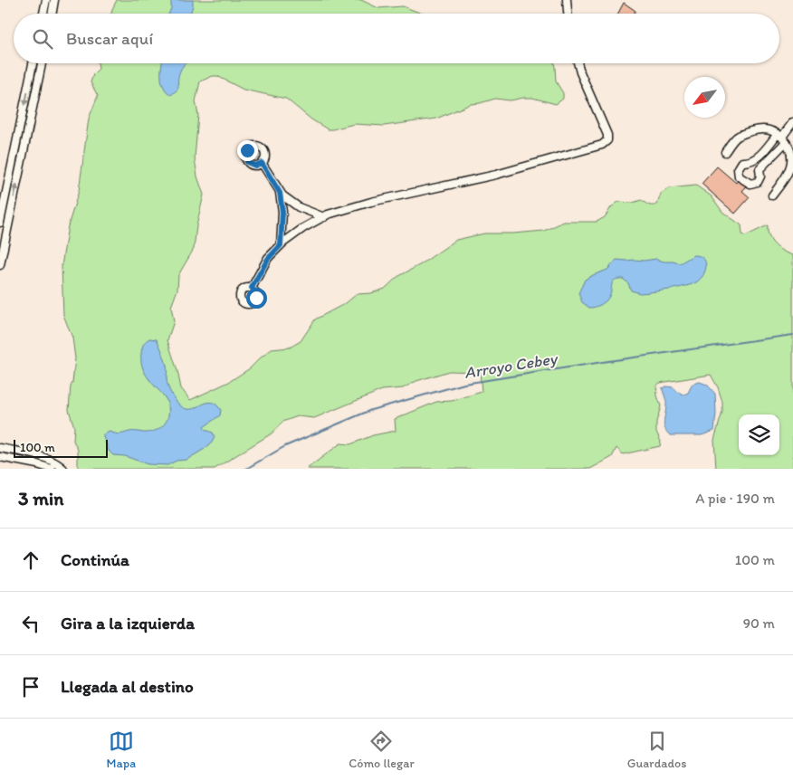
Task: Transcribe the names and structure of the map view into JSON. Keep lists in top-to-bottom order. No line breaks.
{"water":["Arroyo Cebey"],"scale_bar":"100 m","north":"bottom left","page":{"search":"Buscar aquí","scale":"100 m","heading":["3 min","A pie · 190 m"],"list":[["Continúa","100 m"],["Gira a la izquierda","90 m"],"Llegada al destino"],"nav":["Mapa","Cómo llegar","Guardados"]}}
